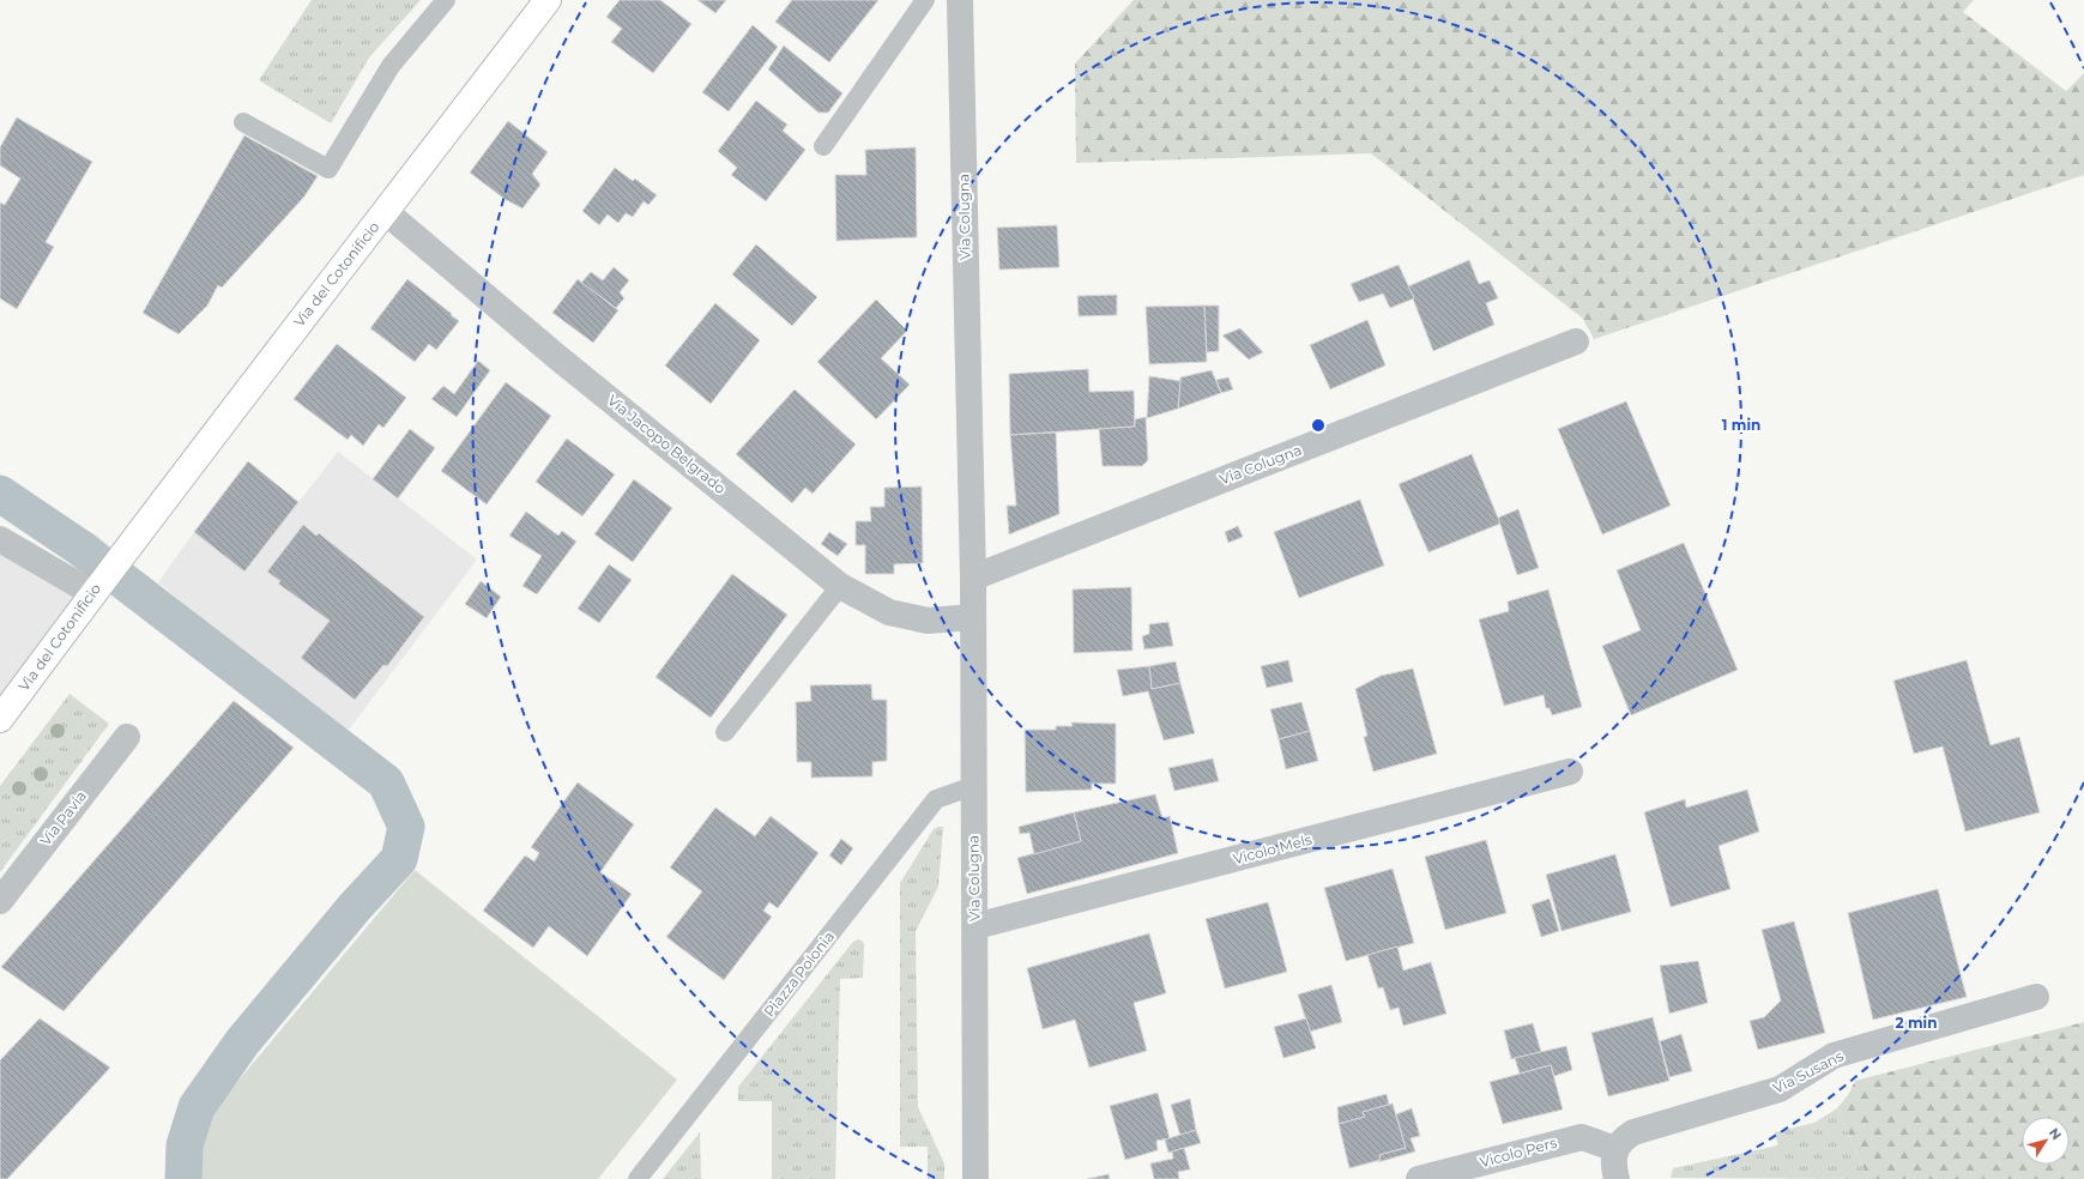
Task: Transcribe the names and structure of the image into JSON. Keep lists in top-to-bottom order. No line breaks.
{"streets":{"main road":["Via del Cotonificio"],"street":["Via Colugna","Via Jacopo Belgrado","Via Pavia","Vicolo Mels","Via Susans","Vicolo Pers"],"lane":["Piazza Polonia"]},"crossings":[["Via Colugna","Via Jacopo Belgrado"],["Via Colugna","Vicolo Mels"],["Via Colugna","Piazza Polonia"],["Via del Cotonificio","Via Jacopo Belgrado"],["Via Susans","Vicolo Pers"]],"north":"top right","rings":["1 min","2 min"]}
